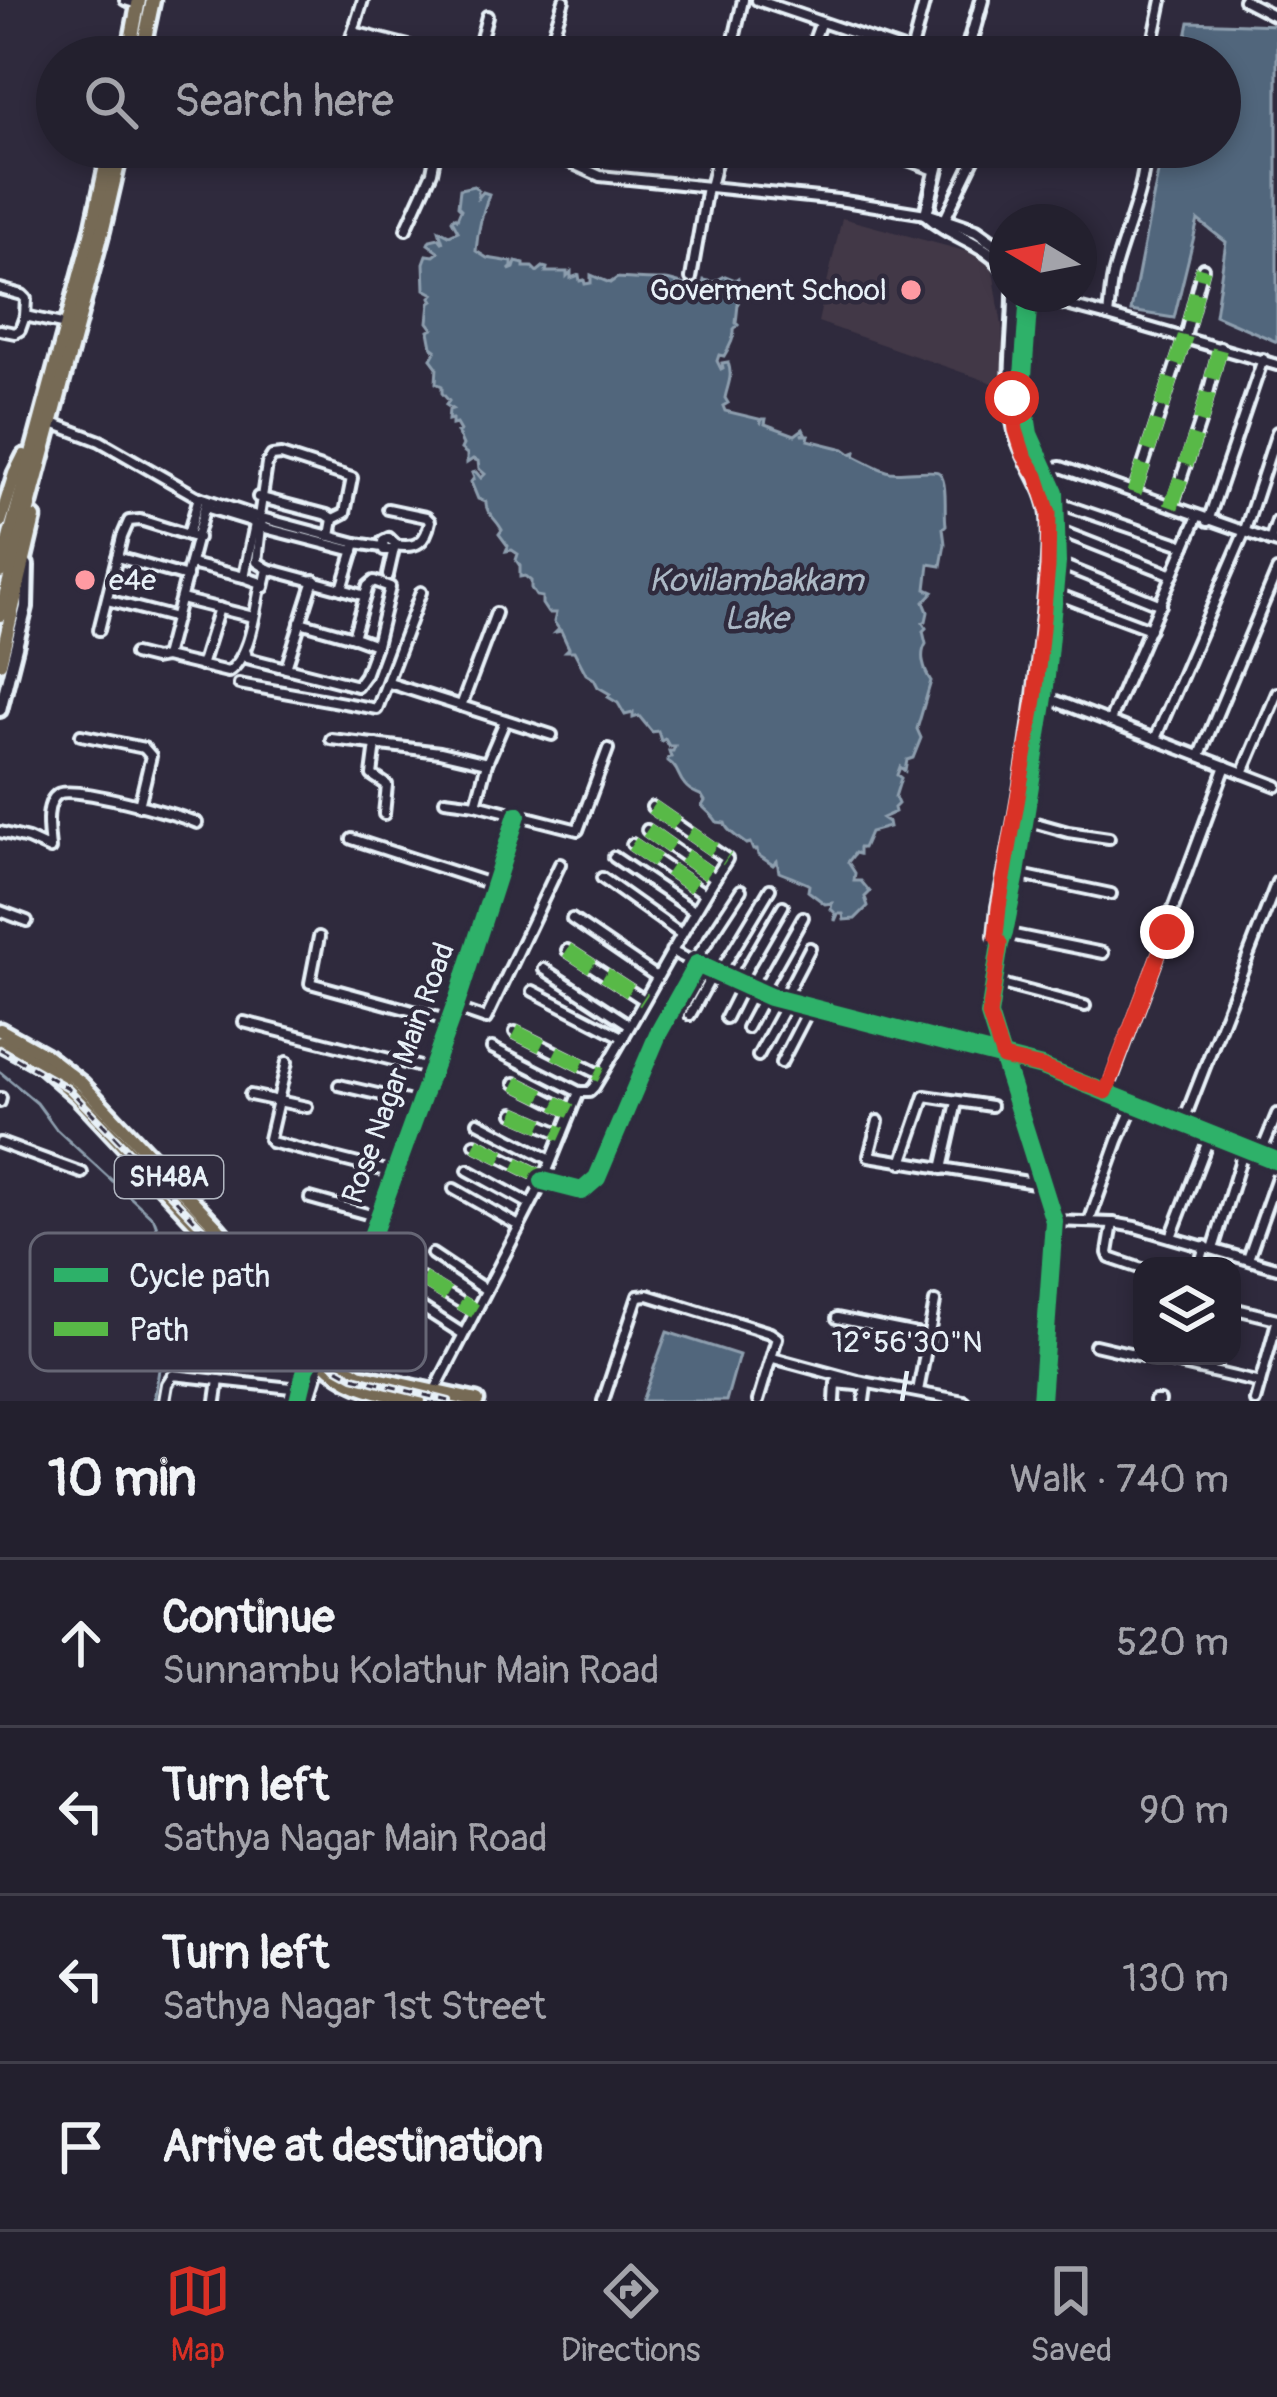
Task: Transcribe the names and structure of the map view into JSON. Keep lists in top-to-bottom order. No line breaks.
{"streets":{"main road":["SH48A"],"street":["Rose Nagar Main Road"]},"water":["Kovilambakkam Lake"],"places":["Goverment School","e4e"],"legend":["Cycle path","Path"],"north":"left","page":{"search":"Search here","heading":["10 min","Walk · 740 m"],"list":[["Continue","Sunnambu Kolathur Main Road","520 m"],["Turn left","Sathya Nagar Main Road","90 m"],["Turn left","Sathya Nagar 1st Street","130 m"],"Arrive at destination"],"nav":["Map","Directions","Saved"]},"coordinates":["12°56'30\"N"]}
